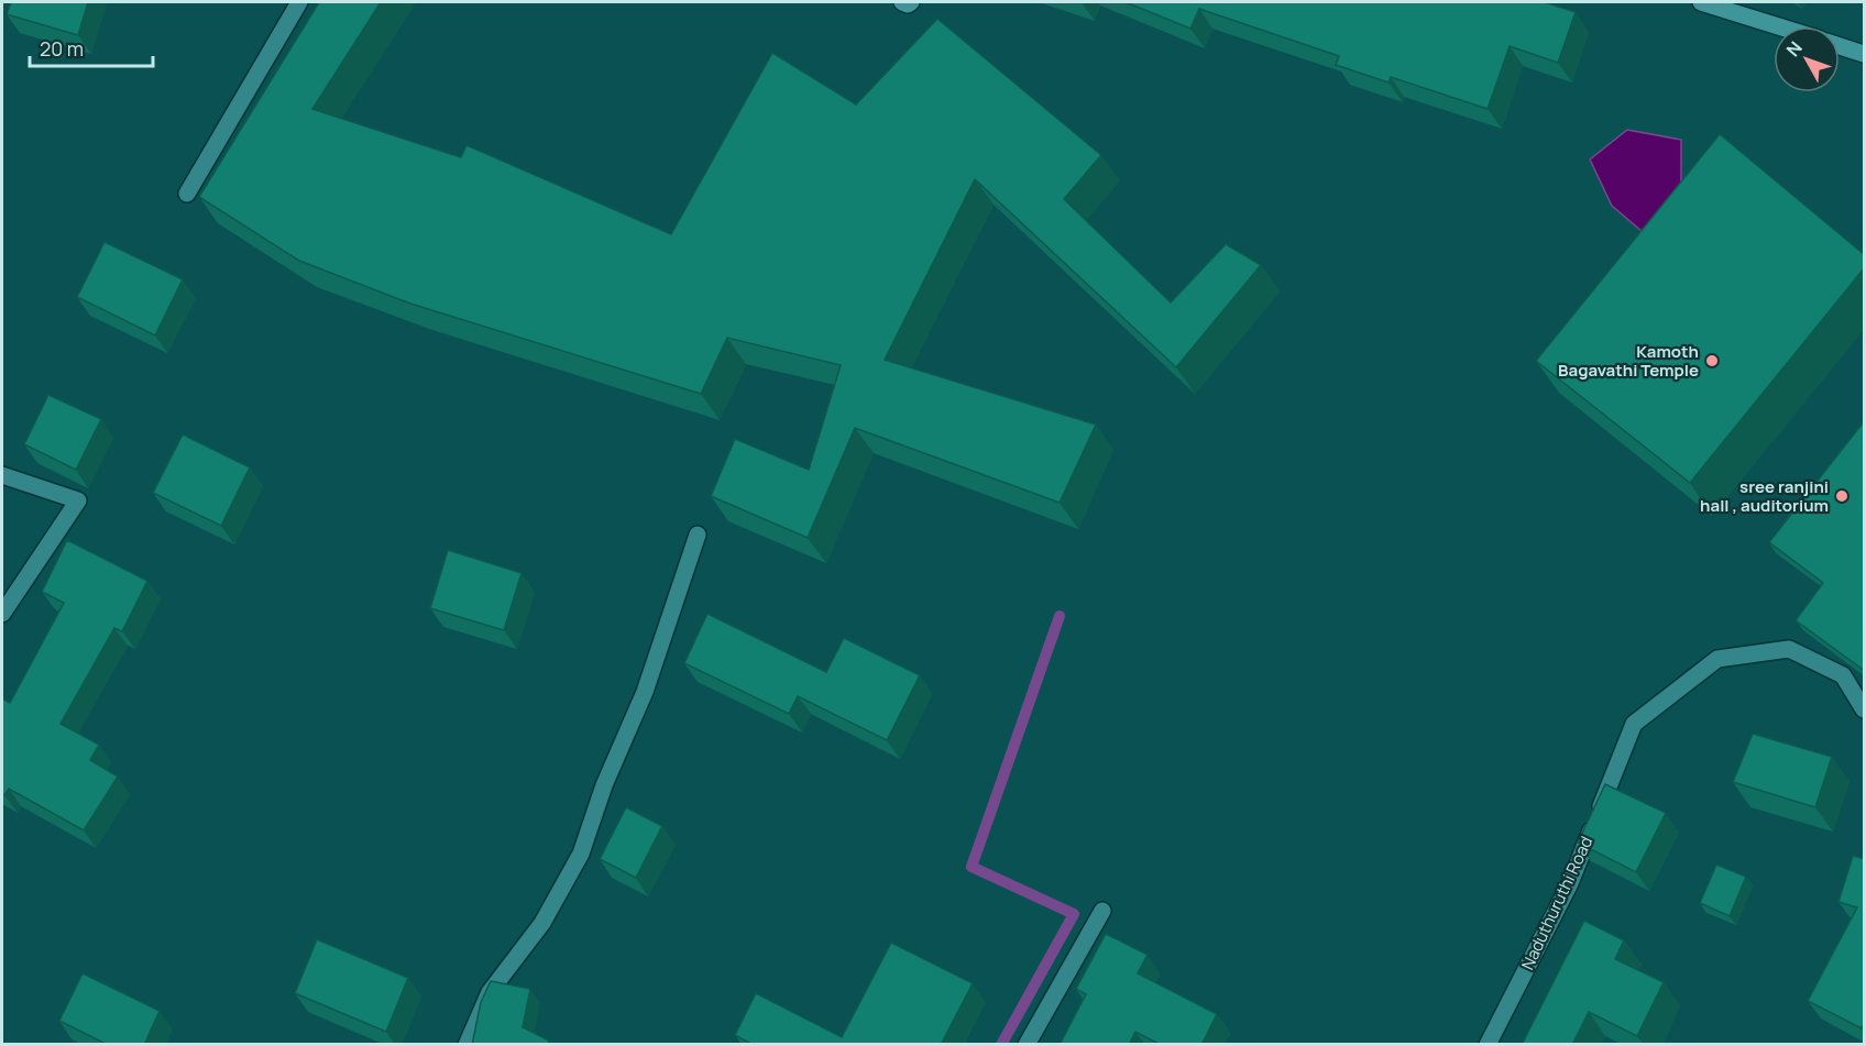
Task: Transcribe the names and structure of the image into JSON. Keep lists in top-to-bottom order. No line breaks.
{"streets":{"street":["Naduthuruthi Road"]},"places":["Kamoth Bagavathi Temple","sree ranjini hall , auditorium"],"scale_bar":"20 m","north":"top left"}
